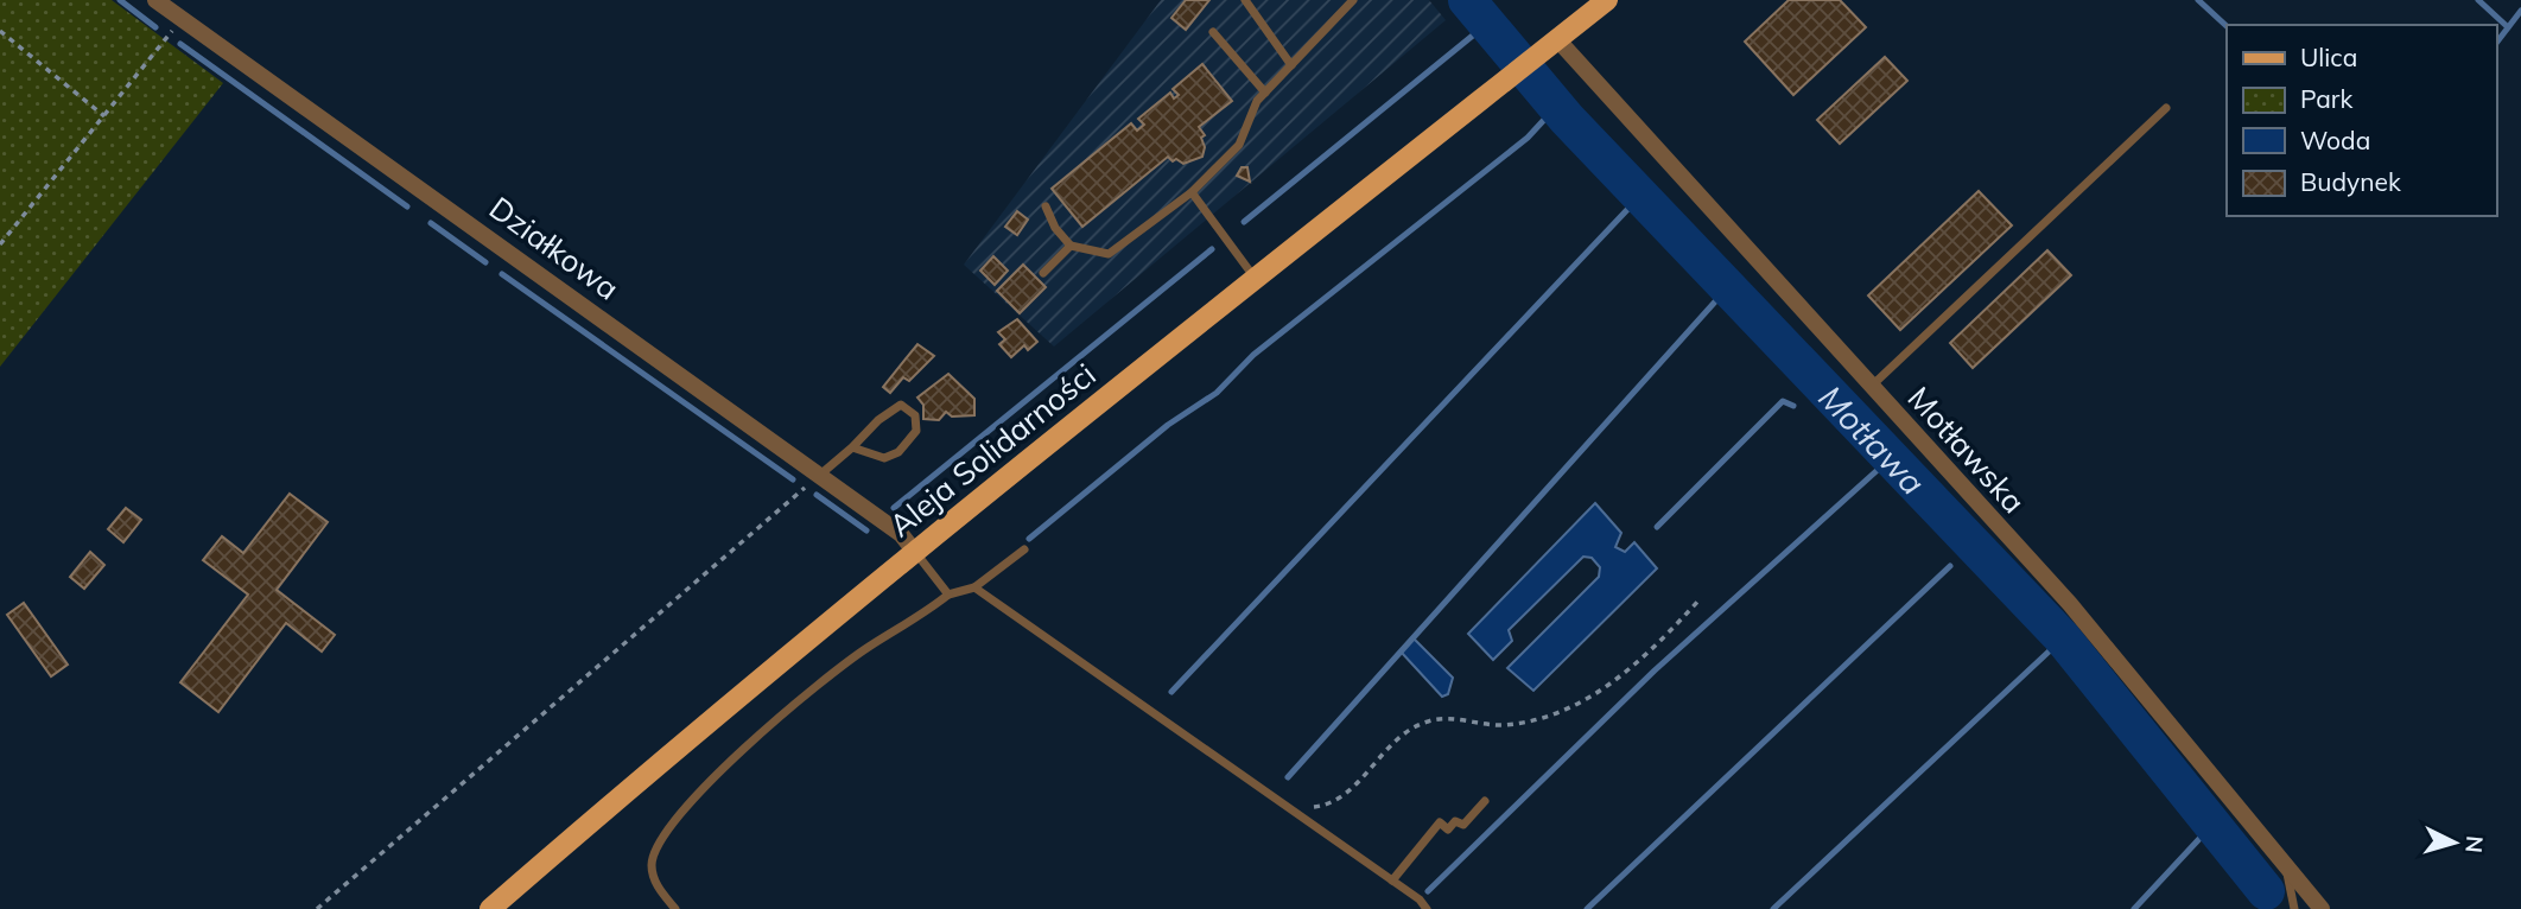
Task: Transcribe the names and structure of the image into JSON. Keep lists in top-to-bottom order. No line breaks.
{"streets":{"main road":["Aleja Solidarności"],"street":["Działkowa","Motławska"]},"crossings":[["Działkowa","Aleja Solidarności"],["Aleja Solidarności","Motławska"]],"water":["Motława"],"legend":["Ulica","Park","Woda","Budynek"],"north":"right"}
